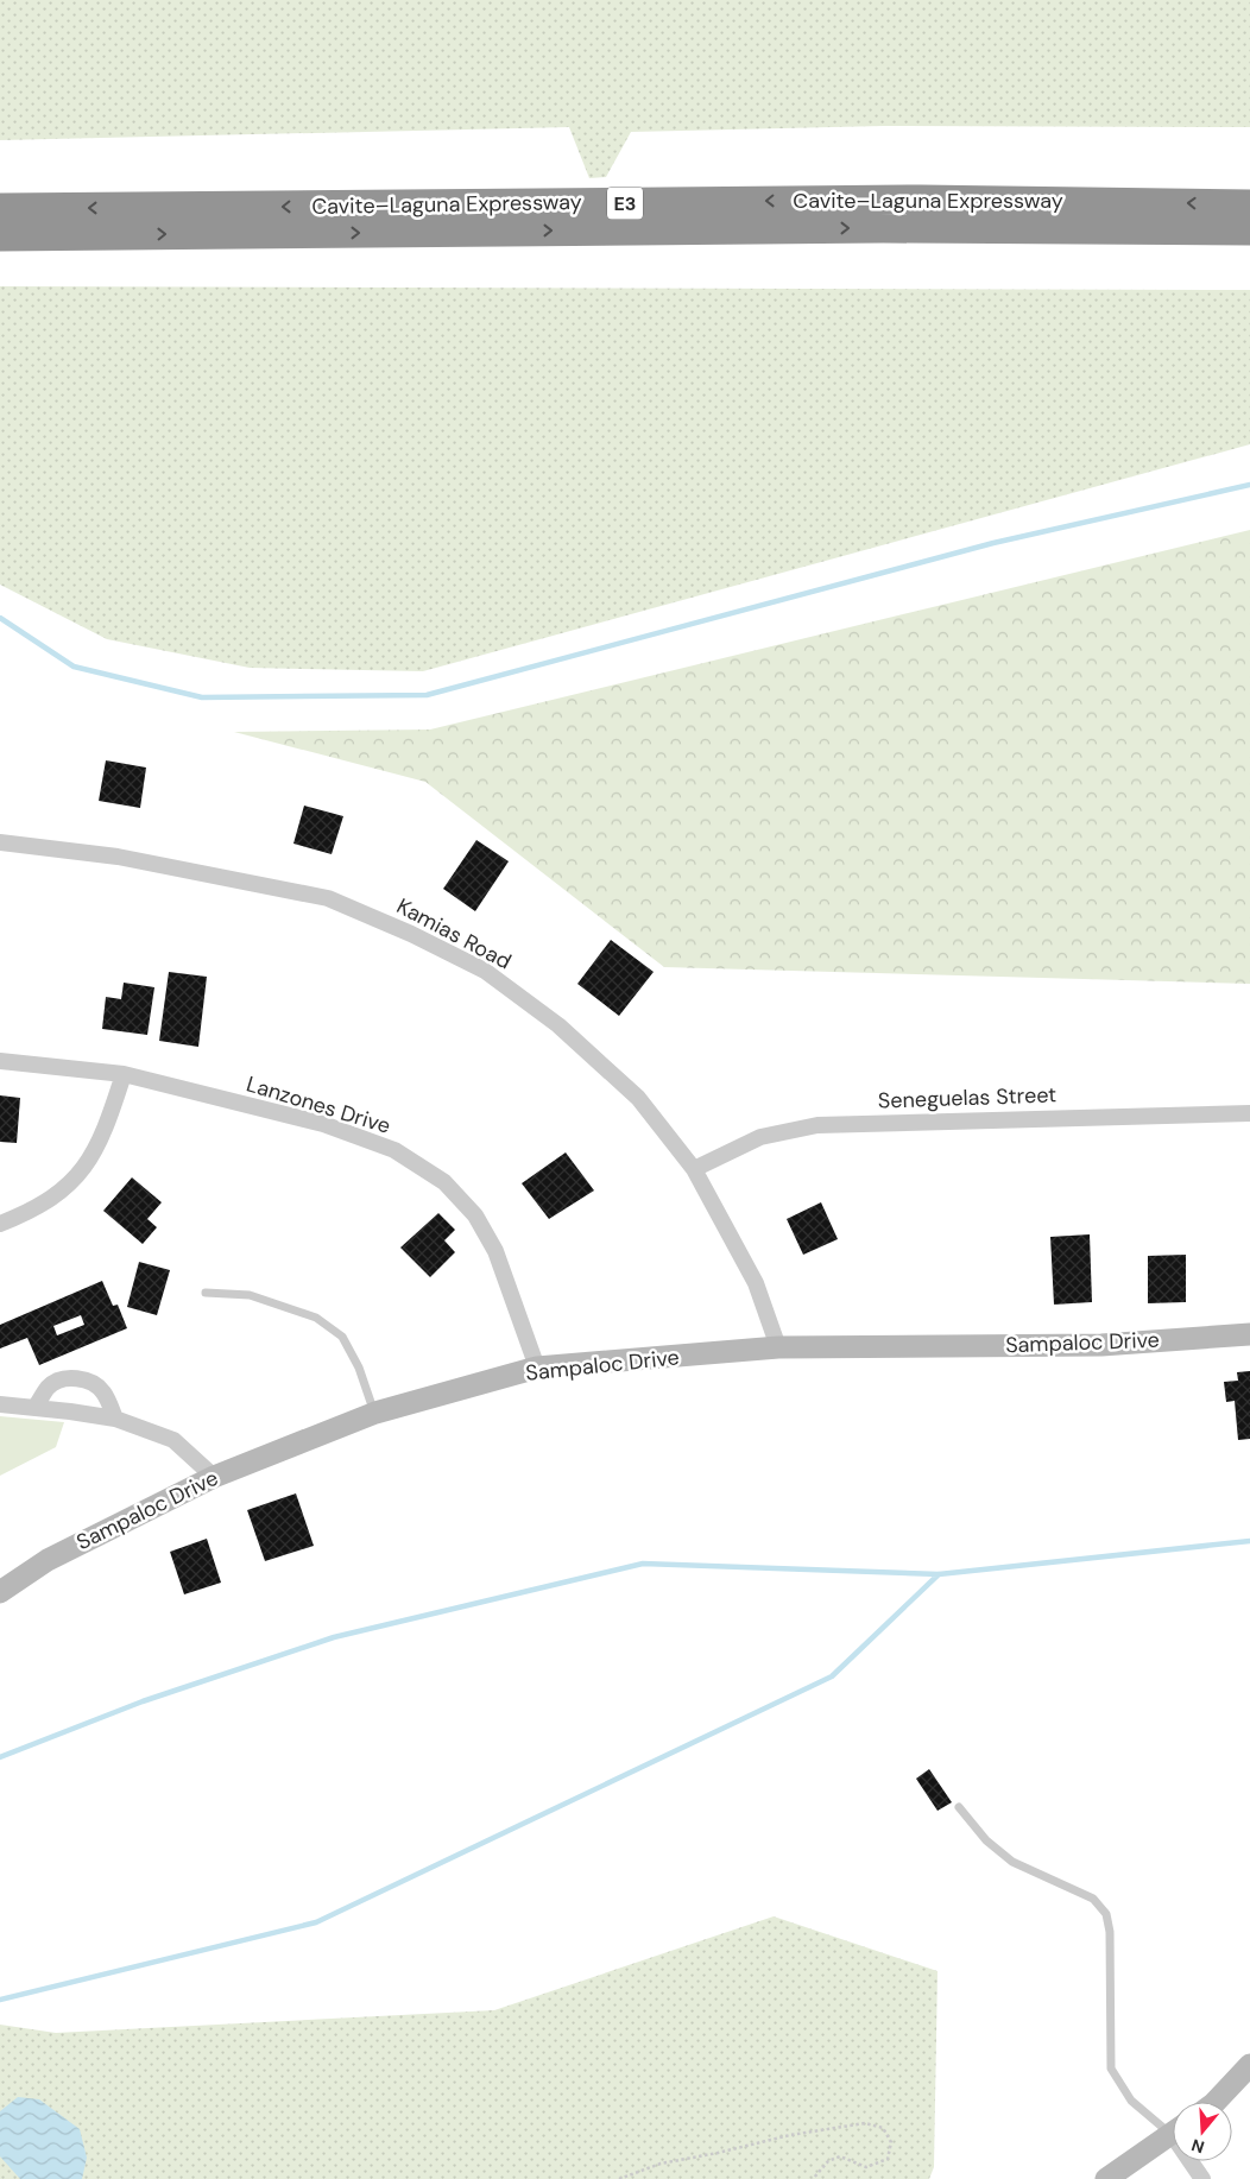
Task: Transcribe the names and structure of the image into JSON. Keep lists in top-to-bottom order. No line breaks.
{"streets":{"highway":["Cavite–Laguna Expressway","E3"],"street":["Kamias Road","Seneguelas Street","Lanzones Drive","Sampaloc Drive"]},"crossings":[["Kamias Road","Seneguelas Street"],["Kamias Road","Sampaloc Drive"],["Lanzones Drive","Sampaloc Drive"]],"north":"bottom"}
